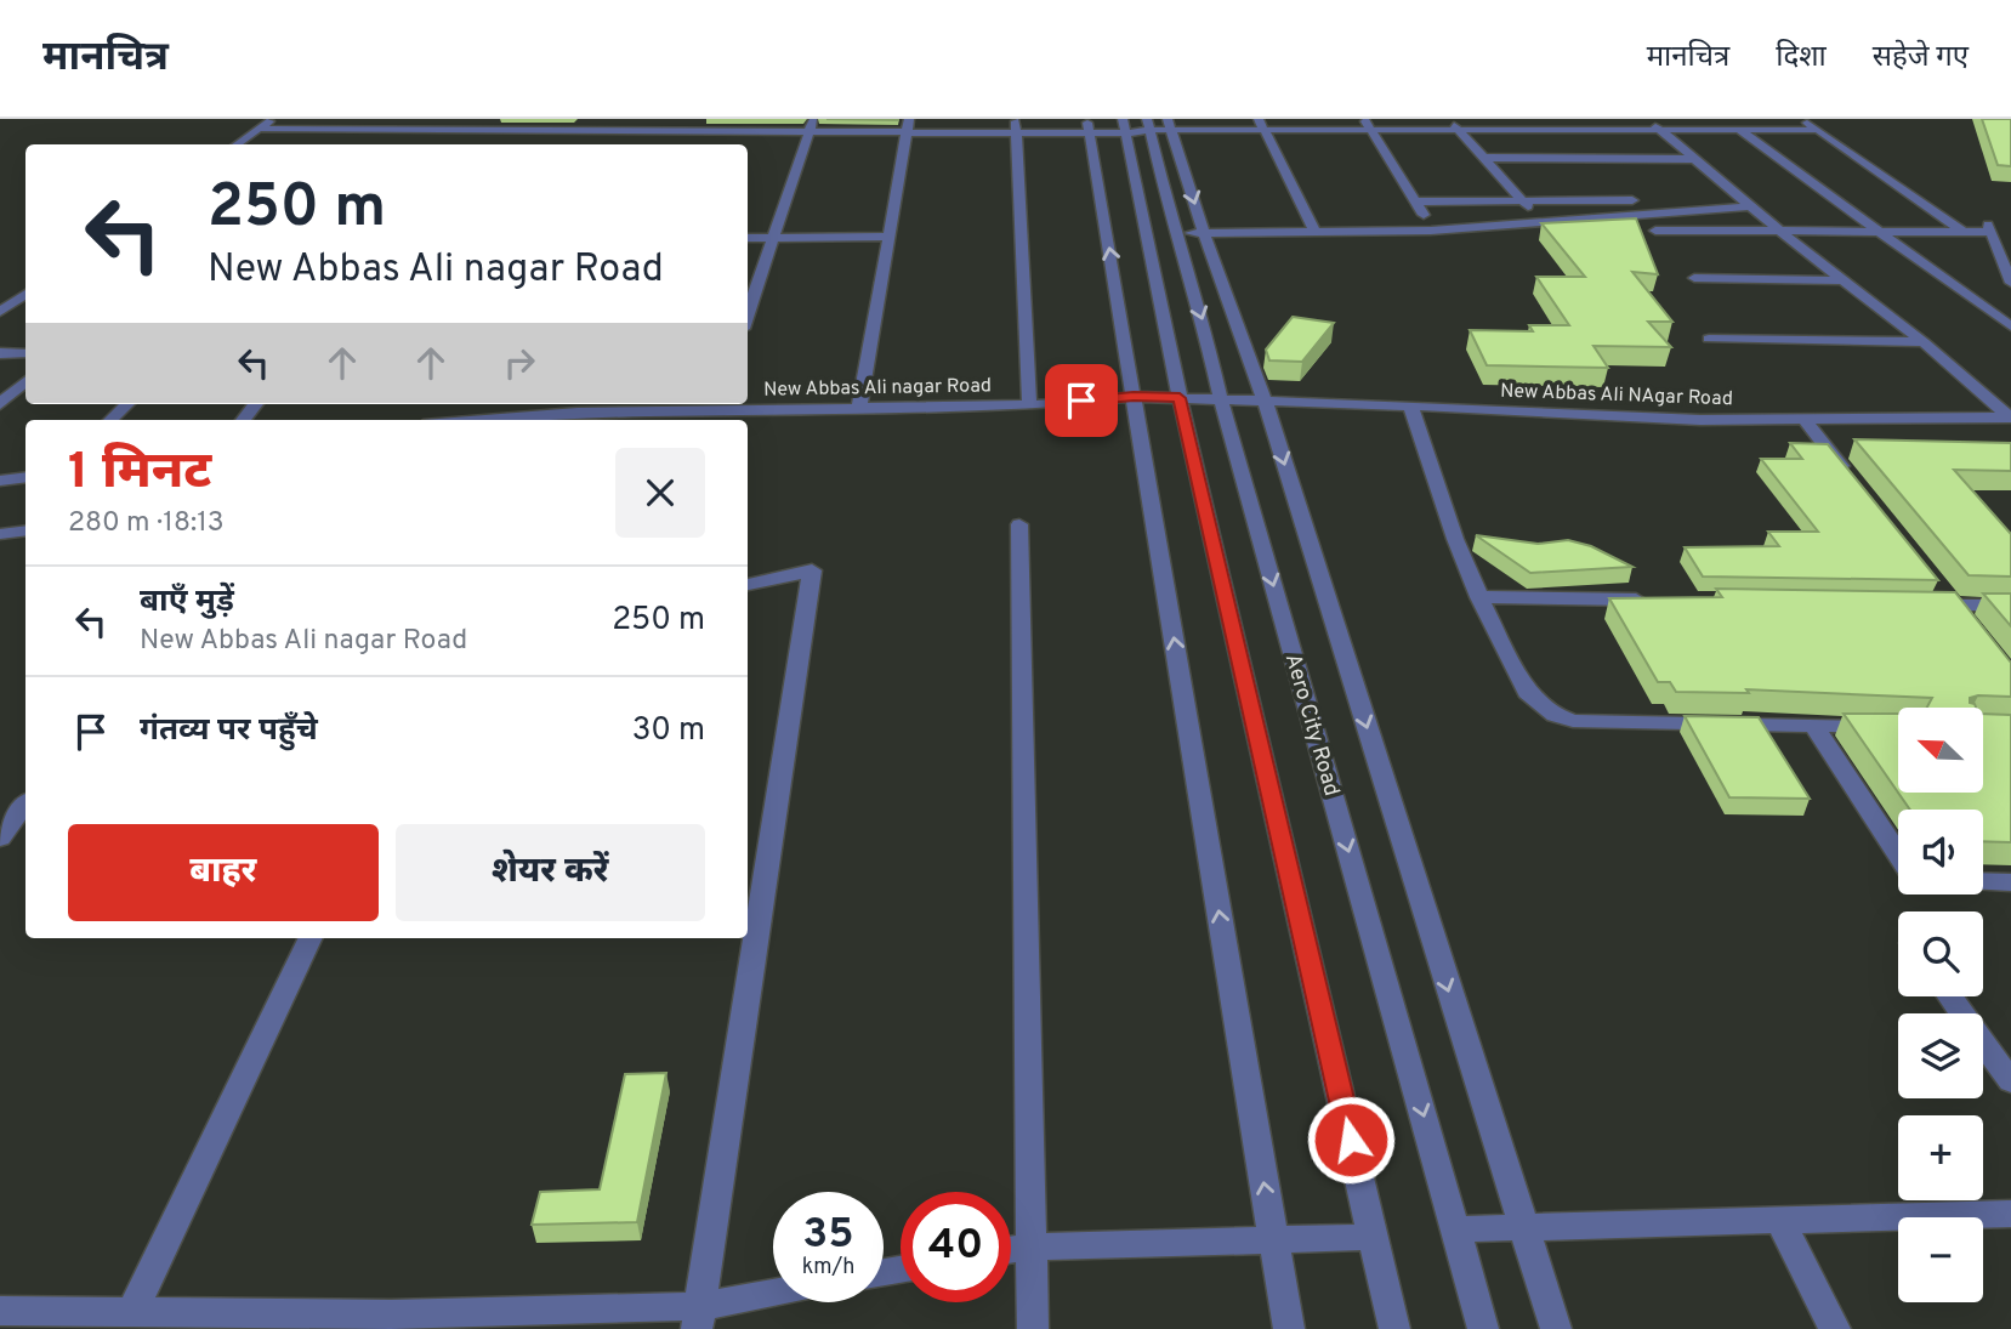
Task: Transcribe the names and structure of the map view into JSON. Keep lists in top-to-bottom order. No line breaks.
{"streets":{"street":["New Abbas Ali nagar Road","New Abbas Ali NAgar Road","Aero City Road"]},"crossings":[["New Abbas Ali nagar Road","New Abbas Ali NAgar Road"],["New Abbas Ali nagar Road","Aero City Road"],["New Abbas Ali NAgar Road","Aero City Road"]],"north":"top left","page":{"header":"मानचित्र","nav":["मानचित्र","दिशा","सहेजे गए"],"turn":["250 m","New Abbas Ali nagar Road"],"heading":["1 मिनट","280 m · 18:13"],"list":[{"name":"बाएँ मुड़ें","note":"New Abbas Ali nagar Road","value":"250 m"},{"name":"गंतव्य पर पहुँचे","value":"30 m"}],"map_buttons":["+","−"],"buttons":["बाहर","शेयर करें"],"speed":"35 km/h","limit":"40"}}
